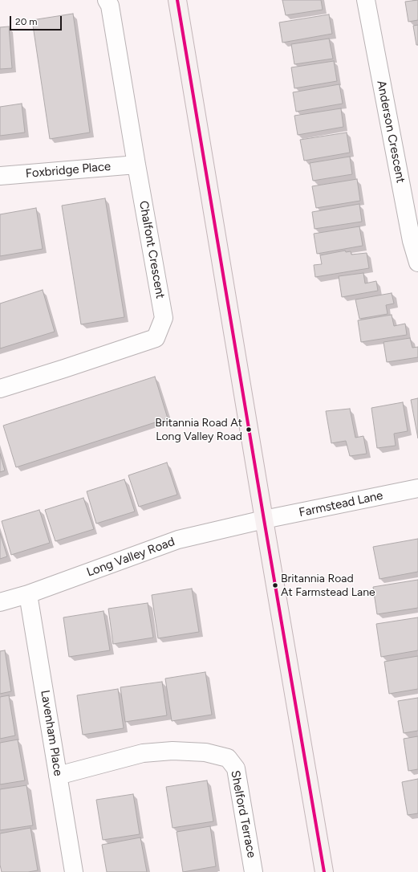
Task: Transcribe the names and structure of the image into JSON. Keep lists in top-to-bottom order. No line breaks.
{"streets":{"street":["Anderson Crescent","Foxbridge Place","Chalfont Crescent","Farmstead Lane","Long Valley Road","Lavenham Place","Shelford Terrace"]},"crossings":[["Foxbridge Place","Chalfont Crescent"],["Farmstead Lane","Long Valley Road"],["Long Valley Road","Lavenham Place"],["Lavenham Place","Shelford Terrace"]],"places":["Britannia Road At Long Valley Road","Britannia Road At Farmstead Lane"],"scale_bar":"20 m"}
